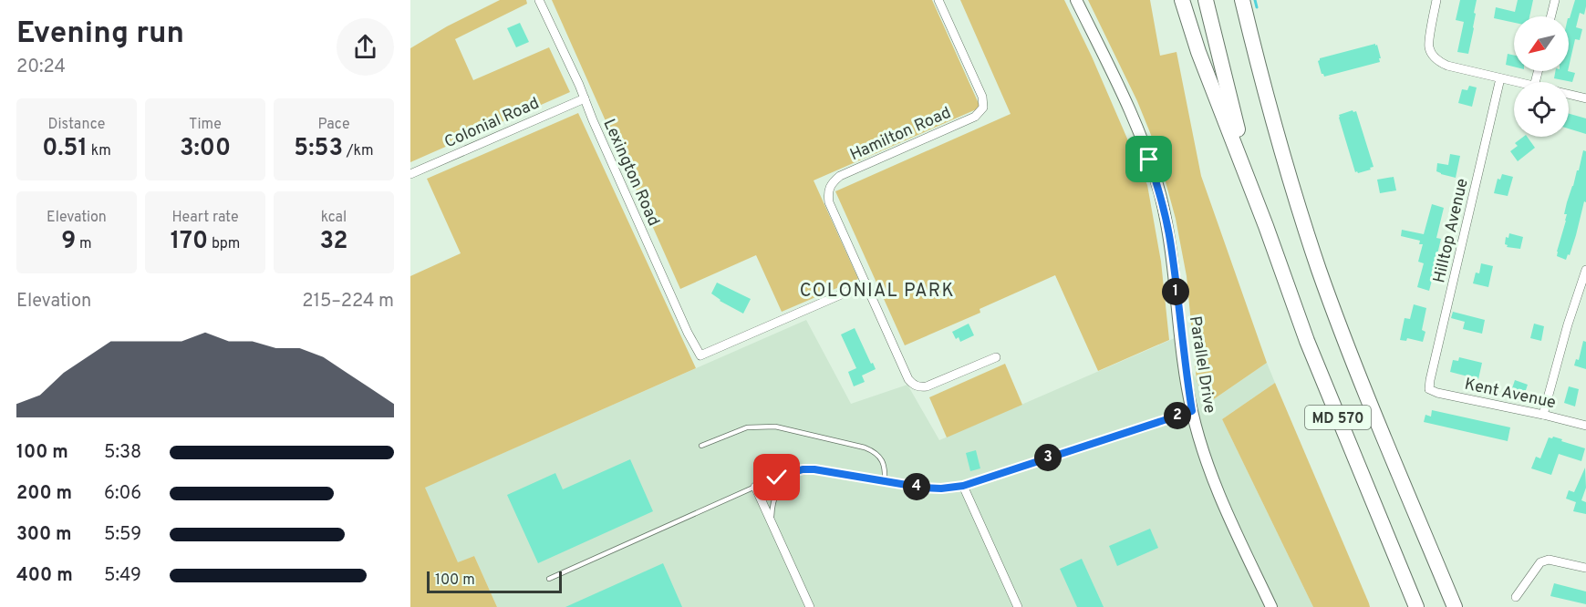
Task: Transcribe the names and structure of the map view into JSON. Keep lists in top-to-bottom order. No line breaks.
{"streets":{"highway":["MD 570"],"street":["Colonial Road","Hamilton Road","Lexington Road","Hilltop Avenue","Parallel Drive","Kent Avenue"]},"crossings":[["Colonial Road","Lexington Road"],["Hamilton Road","Lexington Road"],["Hilltop Avenue","Kent Avenue"]],"districts":["COLONIAL PARK"],"scale_bar":"100 m","north":"bottom left","page":{"heading":["Evening run","20:24"],"stats":[["Distance","0.51 km"],["Time","3:00"],["Pace","5:53 /km"],["Elevation","9 m"],["Heart rate","170 bpm"],["kcal","32"]],"pins":["1","2","3","4"],"chart":["Elevation","215–224 m"],"list":[{"name":"100 m","note":"5:38"},{"name":"200 m","note":"6:06"},{"name":"300 m","note":"5:59"},{"name":"400 m","note":"5:49"}],"scale":"100 m"}}
